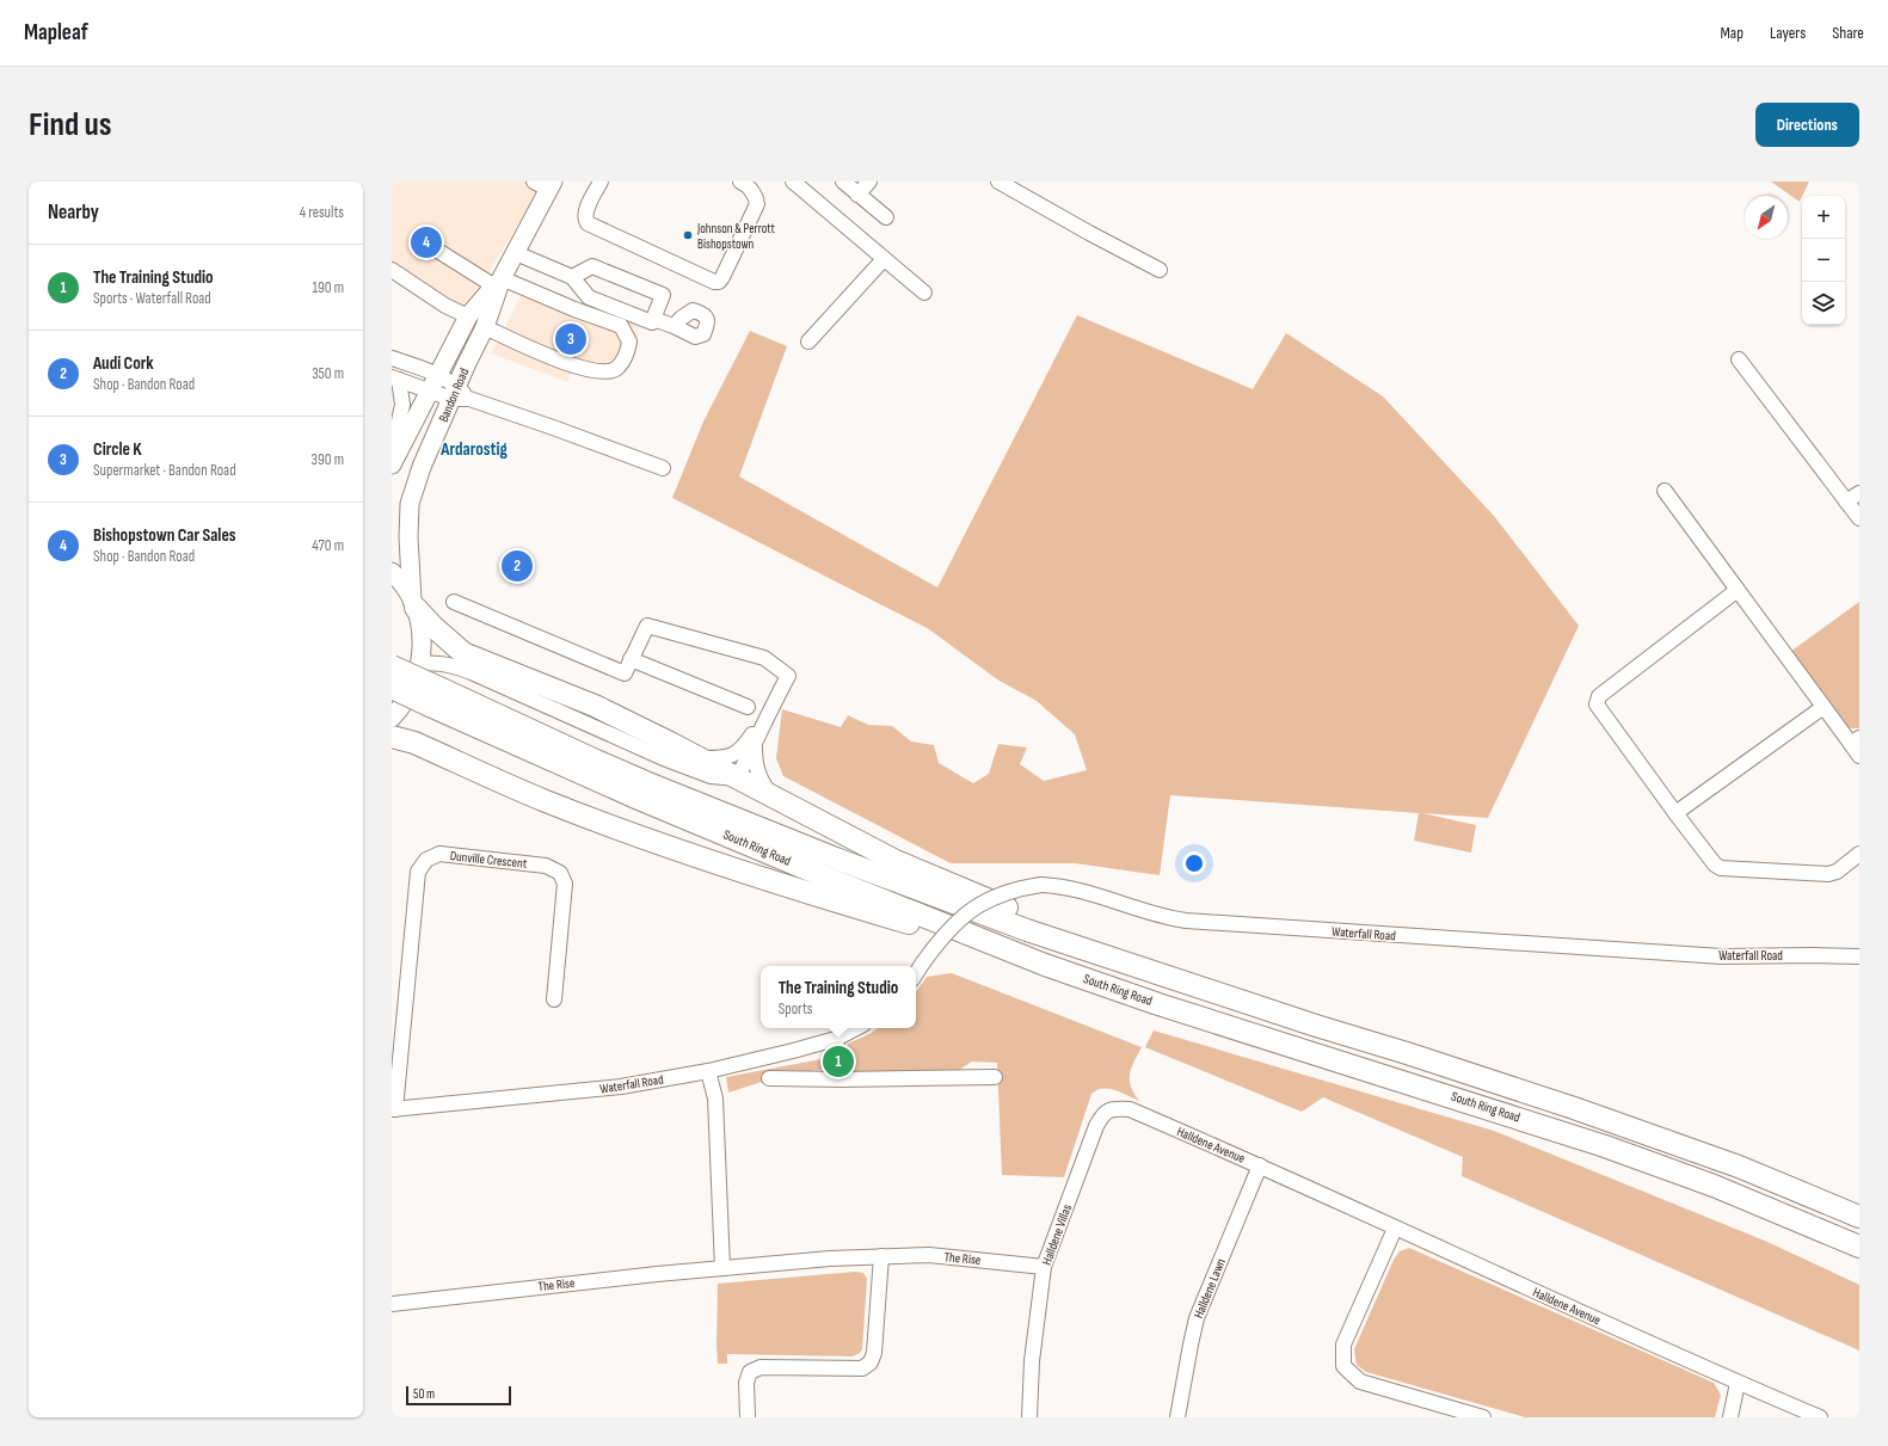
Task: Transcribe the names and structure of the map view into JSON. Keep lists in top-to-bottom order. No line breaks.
{"streets":{"highway":["South Ring Road"],"main road":["Bandon Road"],"street":["Dunville Crescent","Waterfall Road","Halldene Avenue","Halldene Villas","The Rise","Halldene Lawn"]},"crossings":[["Dunville Crescent","Waterfall Road"],["Halldene Avenue","Halldene Villas"],["Halldene Avenue","Halldene Lawn"],["Halldene Villas","The Rise"]],"districts":["Ardarostig"],"places":["Johnson & Perrott Bishopstown"],"scale_bar":"50 m","north":"bottom left","page":{"header":"Mapleaf","nav":["Map","Layers","Share"],"buttons":"Directions","title":"Find us","heading":["Nearby","4 results"],"map_buttons":["+","−"],"pins":["4","3","2","1"],"list":[{"mark":"1","name":"The Training Studio","note":"Sports · Waterfall Road","value":"190 m"},{"mark":"2","name":"Audi Cork","note":"Shop · Bandon Road","value":"350 m"},{"mark":"3","name":"Circle K","note":"Supermarket · Bandon Road","value":"390 m"},{"mark":"4","name":"Bishopstown Car Sales","note":"Shop · Bandon Road","value":"470 m"}],"popup":["The Training Studio","Sports"],"scale":"50 m"}}
